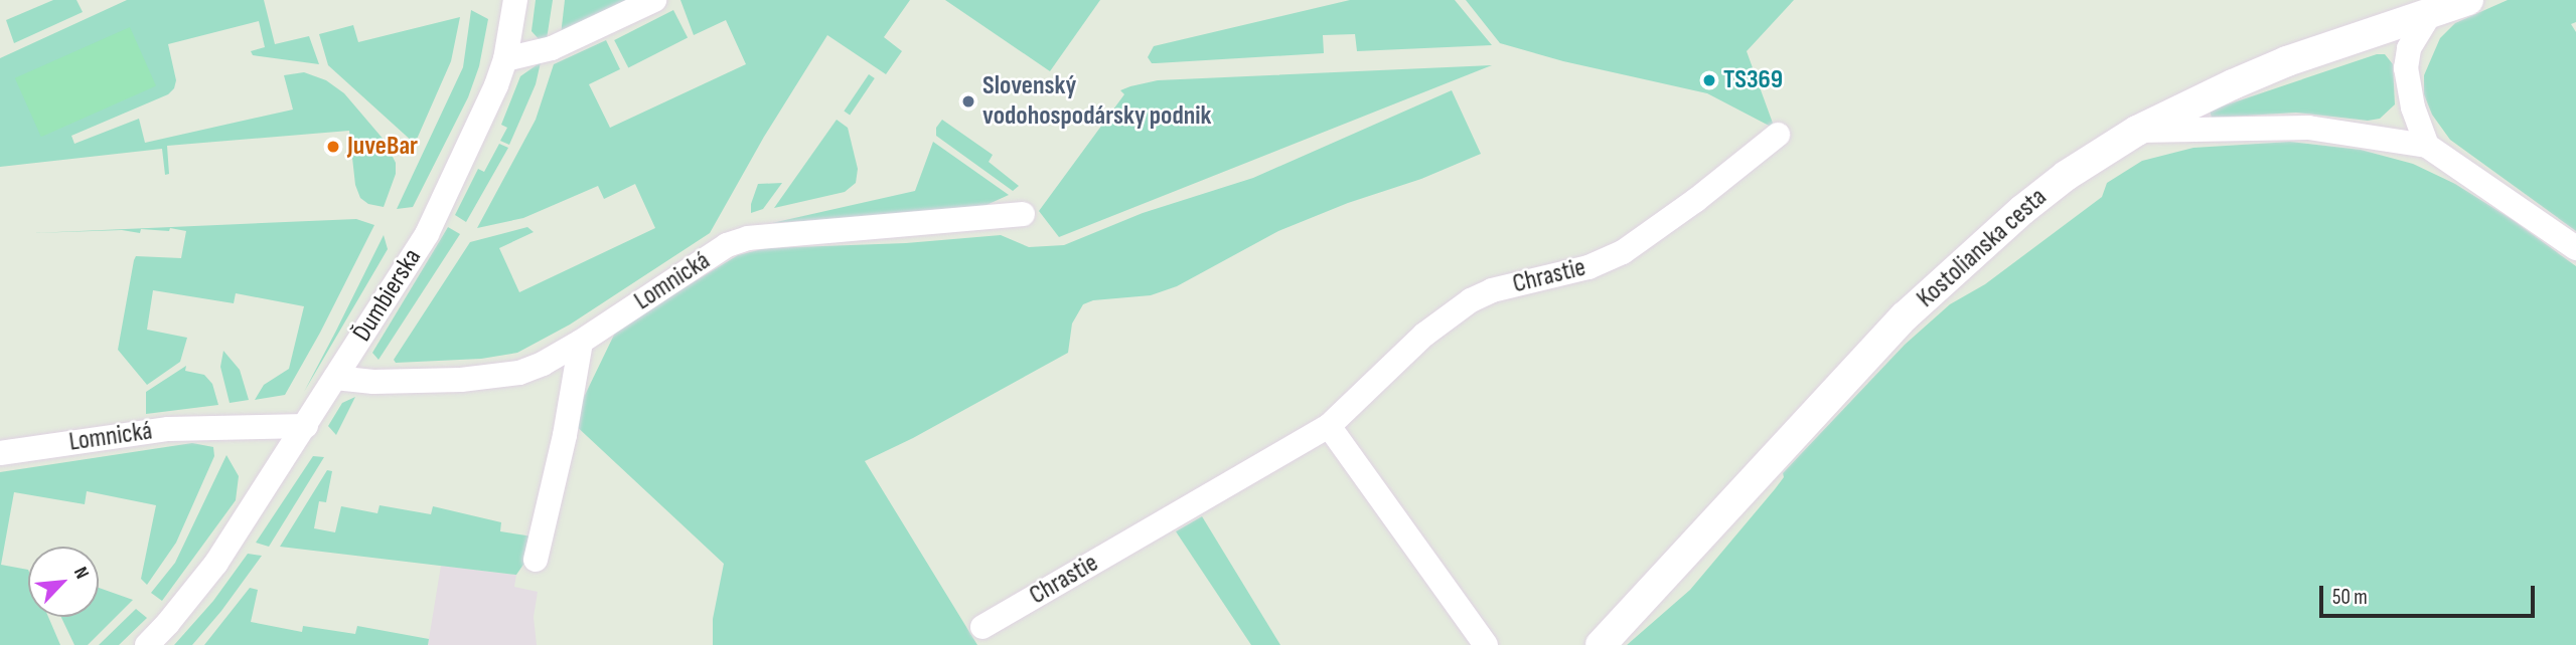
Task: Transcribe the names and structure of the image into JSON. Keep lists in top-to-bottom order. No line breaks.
{"streets":{"street":["Kostolianska cesta","Chrastie","Lomnická","Ďumbierska"]},"crossings":[["Lomnická","Ďumbierska"]],"places":["TS369","Slovenský vodohospodársky podnik","JuveBar"],"scale_bar":"50 m","north":"top right"}
